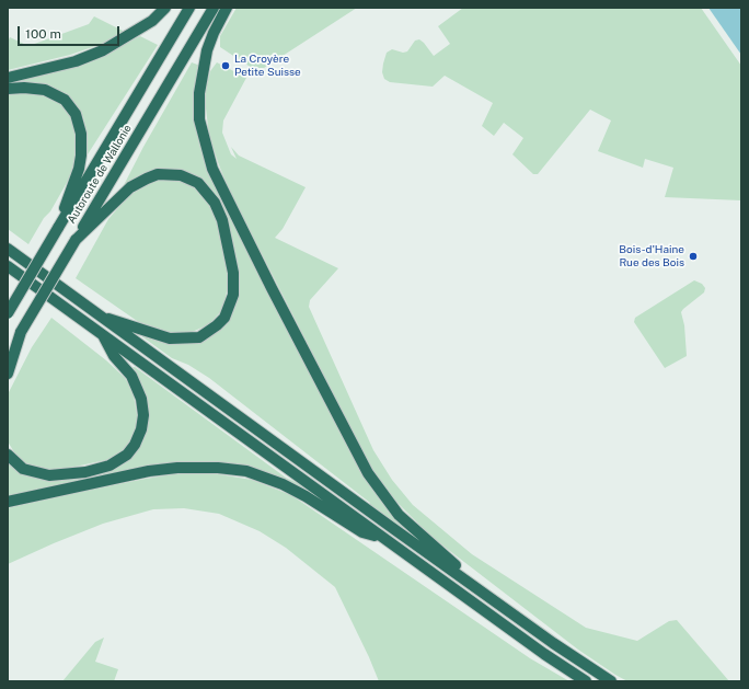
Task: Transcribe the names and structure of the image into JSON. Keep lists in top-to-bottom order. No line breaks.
{"streets":{"highway":["Autoroute de Wallonie"]},"places":["La Croyère Petite Suisse","Bois-d'Haine Rue des Bois"],"scale_bar":"100 m"}
